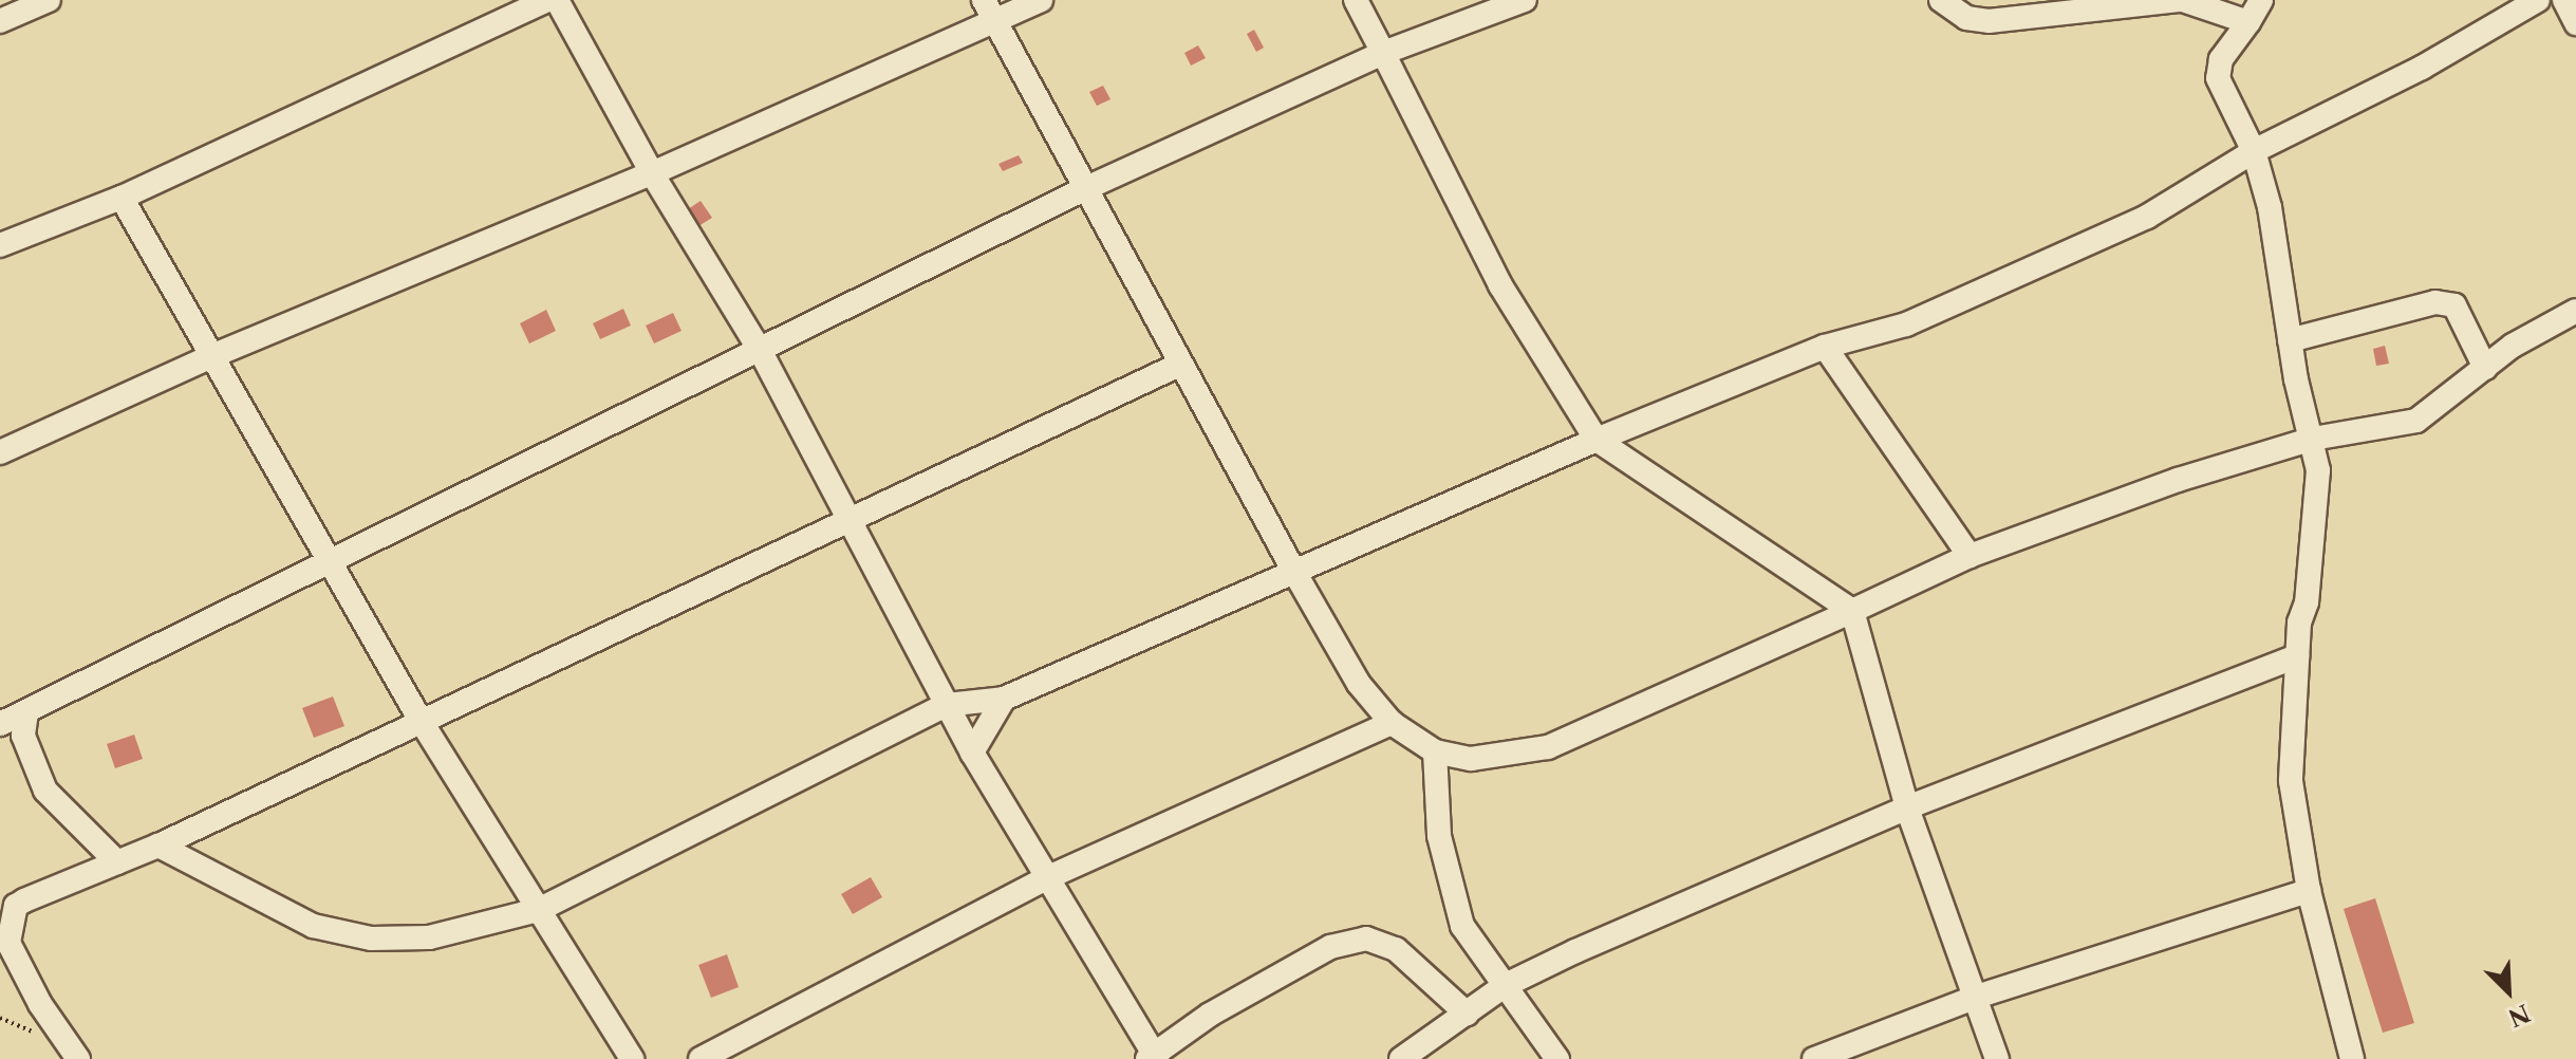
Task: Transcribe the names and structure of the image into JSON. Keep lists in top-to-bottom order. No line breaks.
{"north":"bottom right"}
